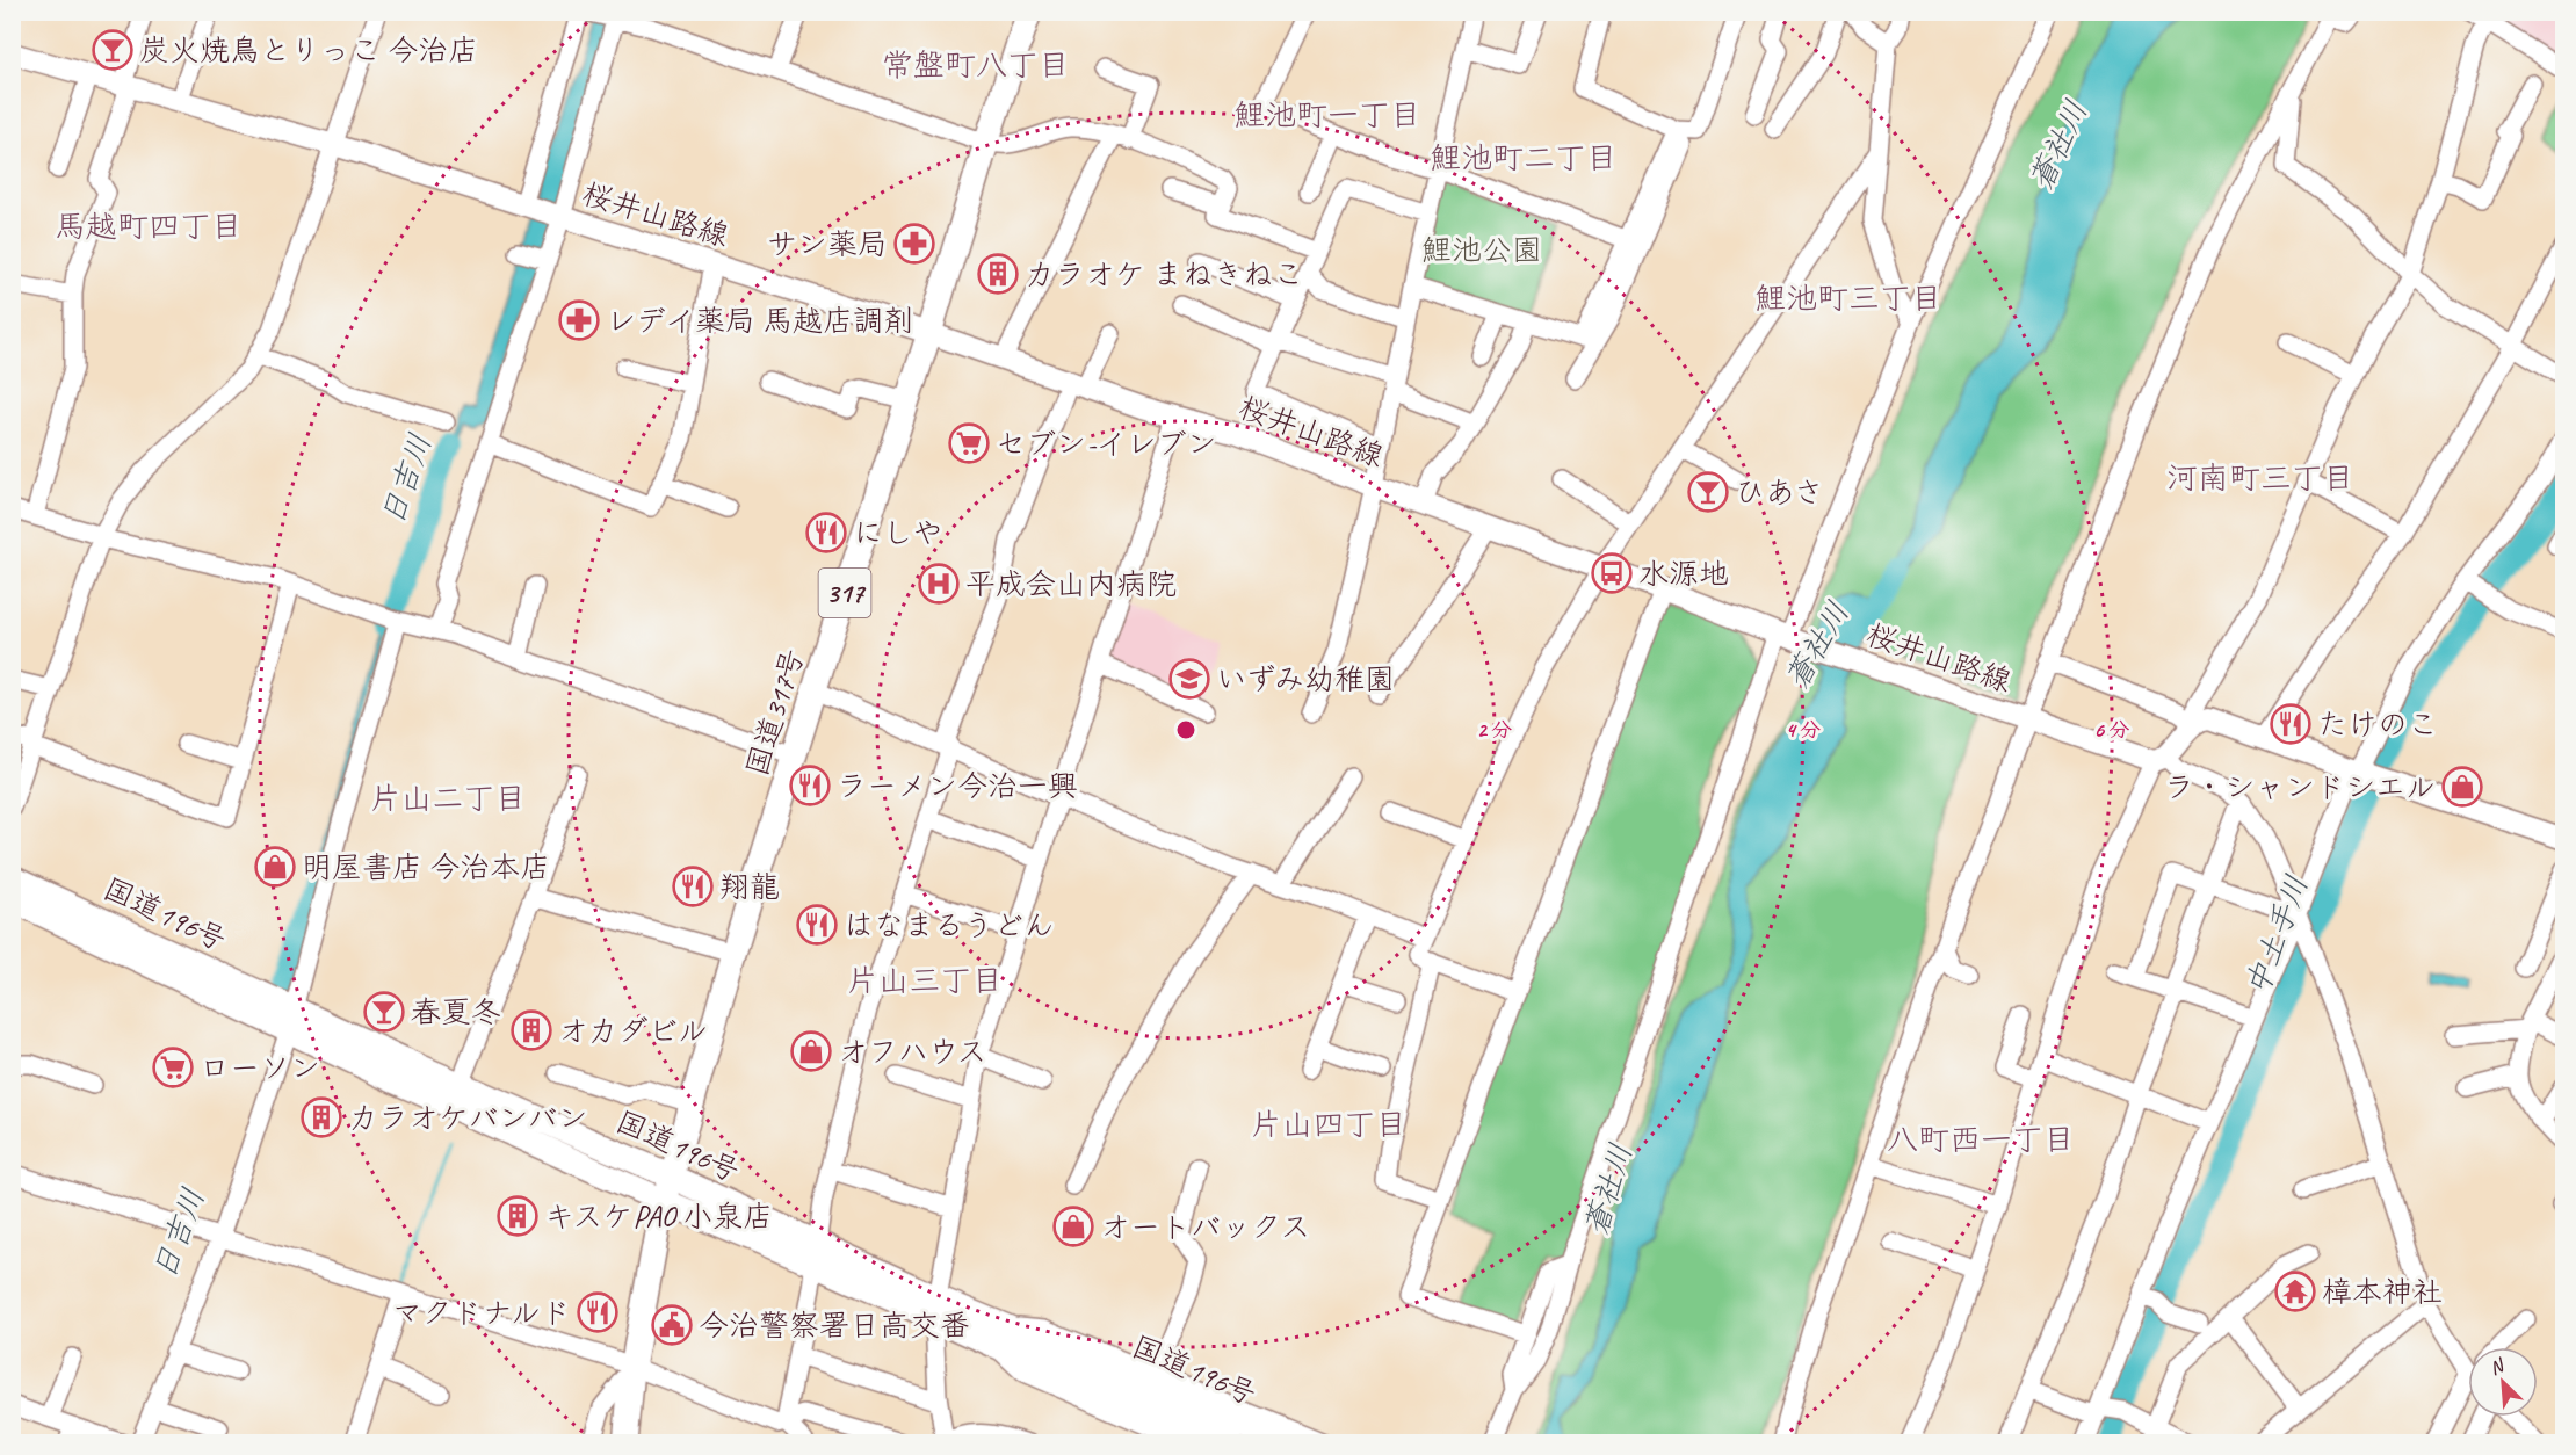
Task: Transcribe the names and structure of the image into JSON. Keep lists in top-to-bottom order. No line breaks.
{"streets":{"highway":["317","国道317号","国道196号"],"main road":["桜井山路線"]},"crossings":[["桜井山路線","国道317号"],["国道317号","国道196号"]],"districts":["常盤町八丁目","鯉池町一丁目","鯉池町二丁目","馬越町四丁目","鯉池町三丁目","河南町三丁目","片山二丁目","片山三丁目","片山四丁目","八町西一丁目"],"water":["蒼社川","日吉川","中土手川"],"parks":["鯉池公園"],"places":{"bar":["炭火焼鳥とりっこ 今治店","ひあさ","春夏冬"],"pharmacy":["サン薬局","レデイ薬局 馬越店調剤"],"building":["カラオケ まねきねこ","オカダビル","カラオケバンバン","キスケPAO 小泉店"],"supermarket":["セブン-イレブン","ローソン"],"restaurant":["にしや","たけのこ","ラーメン今治一興","翔龍","はなまるうどん","マクドナルド"],"bus stop":["水源地"],"hospital":["平成会山内病院"],"school or university":["いずみ幼稚園"],"shop":["ラ・シャンドシエル","明屋書店 今治本店","オフハウス","オートバックス"],"temple":["樟本神社"],"public building":["今治警察署日高交番"]},"north":"top left","rings":["2 分","4 分","6 分"]}
